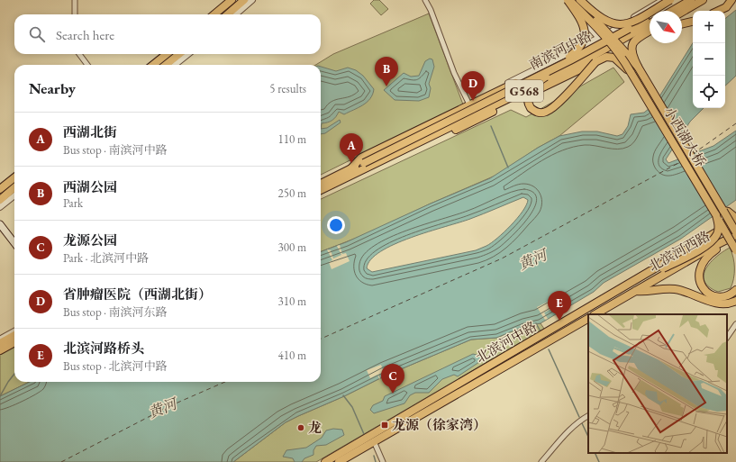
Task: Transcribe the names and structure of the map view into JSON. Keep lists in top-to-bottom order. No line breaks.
{"streets":{"main road":["南滨河中路","G568","小西湖大桥","北滨河西路","北滨河中路"]},"water":["黄河"],"places":{"transit":["龙源（徐家湾）"],"other":["龙"]},"north":"bottom right","page":{"map_buttons":["+","−"],"search":"Search here","pins":["B","D","A","E","C"],"heading":["Nearby","5 results"],"list":[{"mark":"A","name":"西湖北街","note":"Bus stop · 南滨河中路","value":"110 m"},{"mark":"B","name":"西湖公园","note":"Park","value":"250 m"},{"mark":"C","name":"龙源公园","note":"Park · 北滨河中路","value":"300 m"},{"mark":"D","name":"省肿瘤医院（西湖北街）","note":"Bus stop · 南滨河东路","value":"310 m"},{"mark":"E","name":"北滨河路桥头","note":"Bus stop · 北滨河中路","value":"410 m"}]}}
